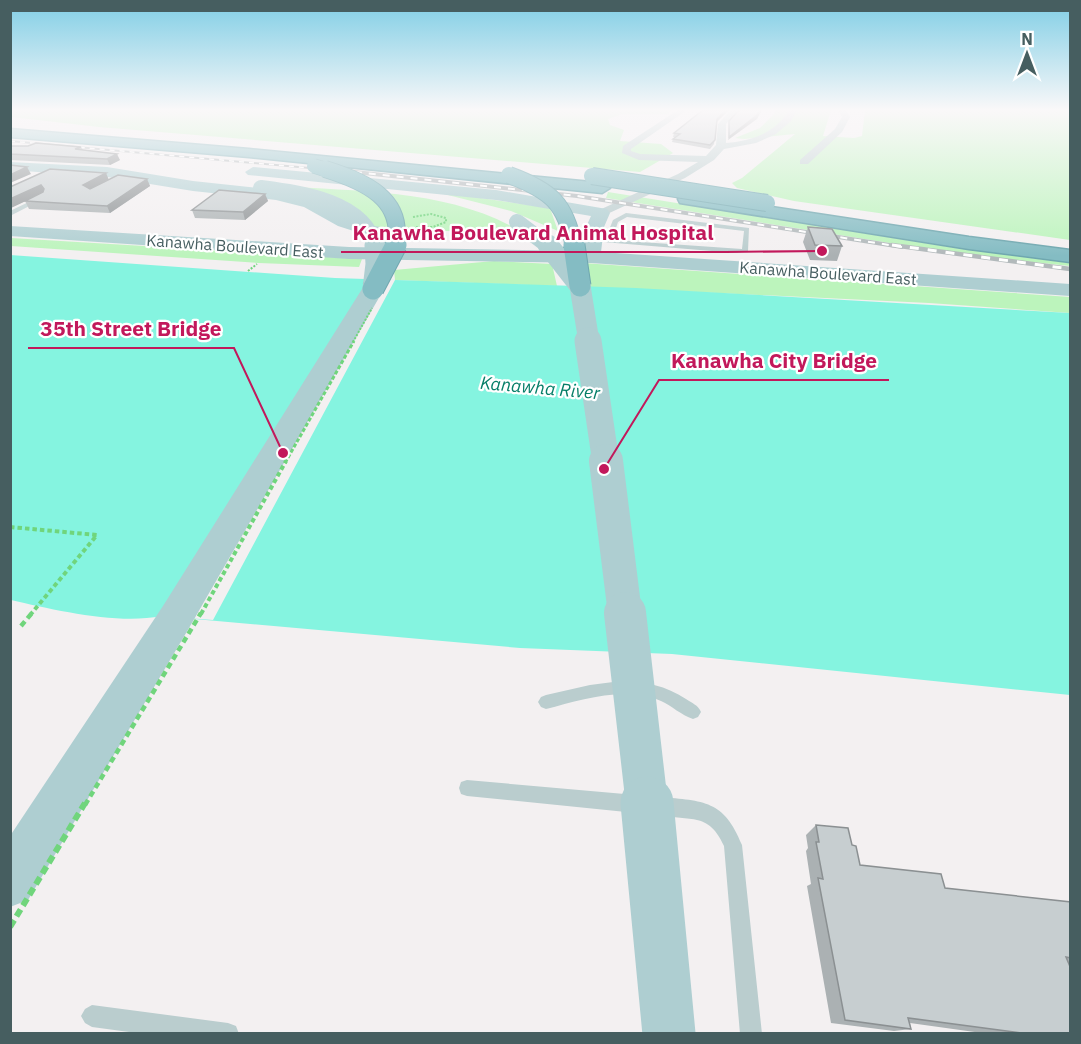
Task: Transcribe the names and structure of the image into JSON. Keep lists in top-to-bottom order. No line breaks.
{"streets":{"main road":["Kanawha Boulevard East"]},"water":["Kanawha River"],"places":["Kanawha Boulevard Animal Hospital","35th Street Bridge","Kanawha City Bridge"],"north":"top"}
